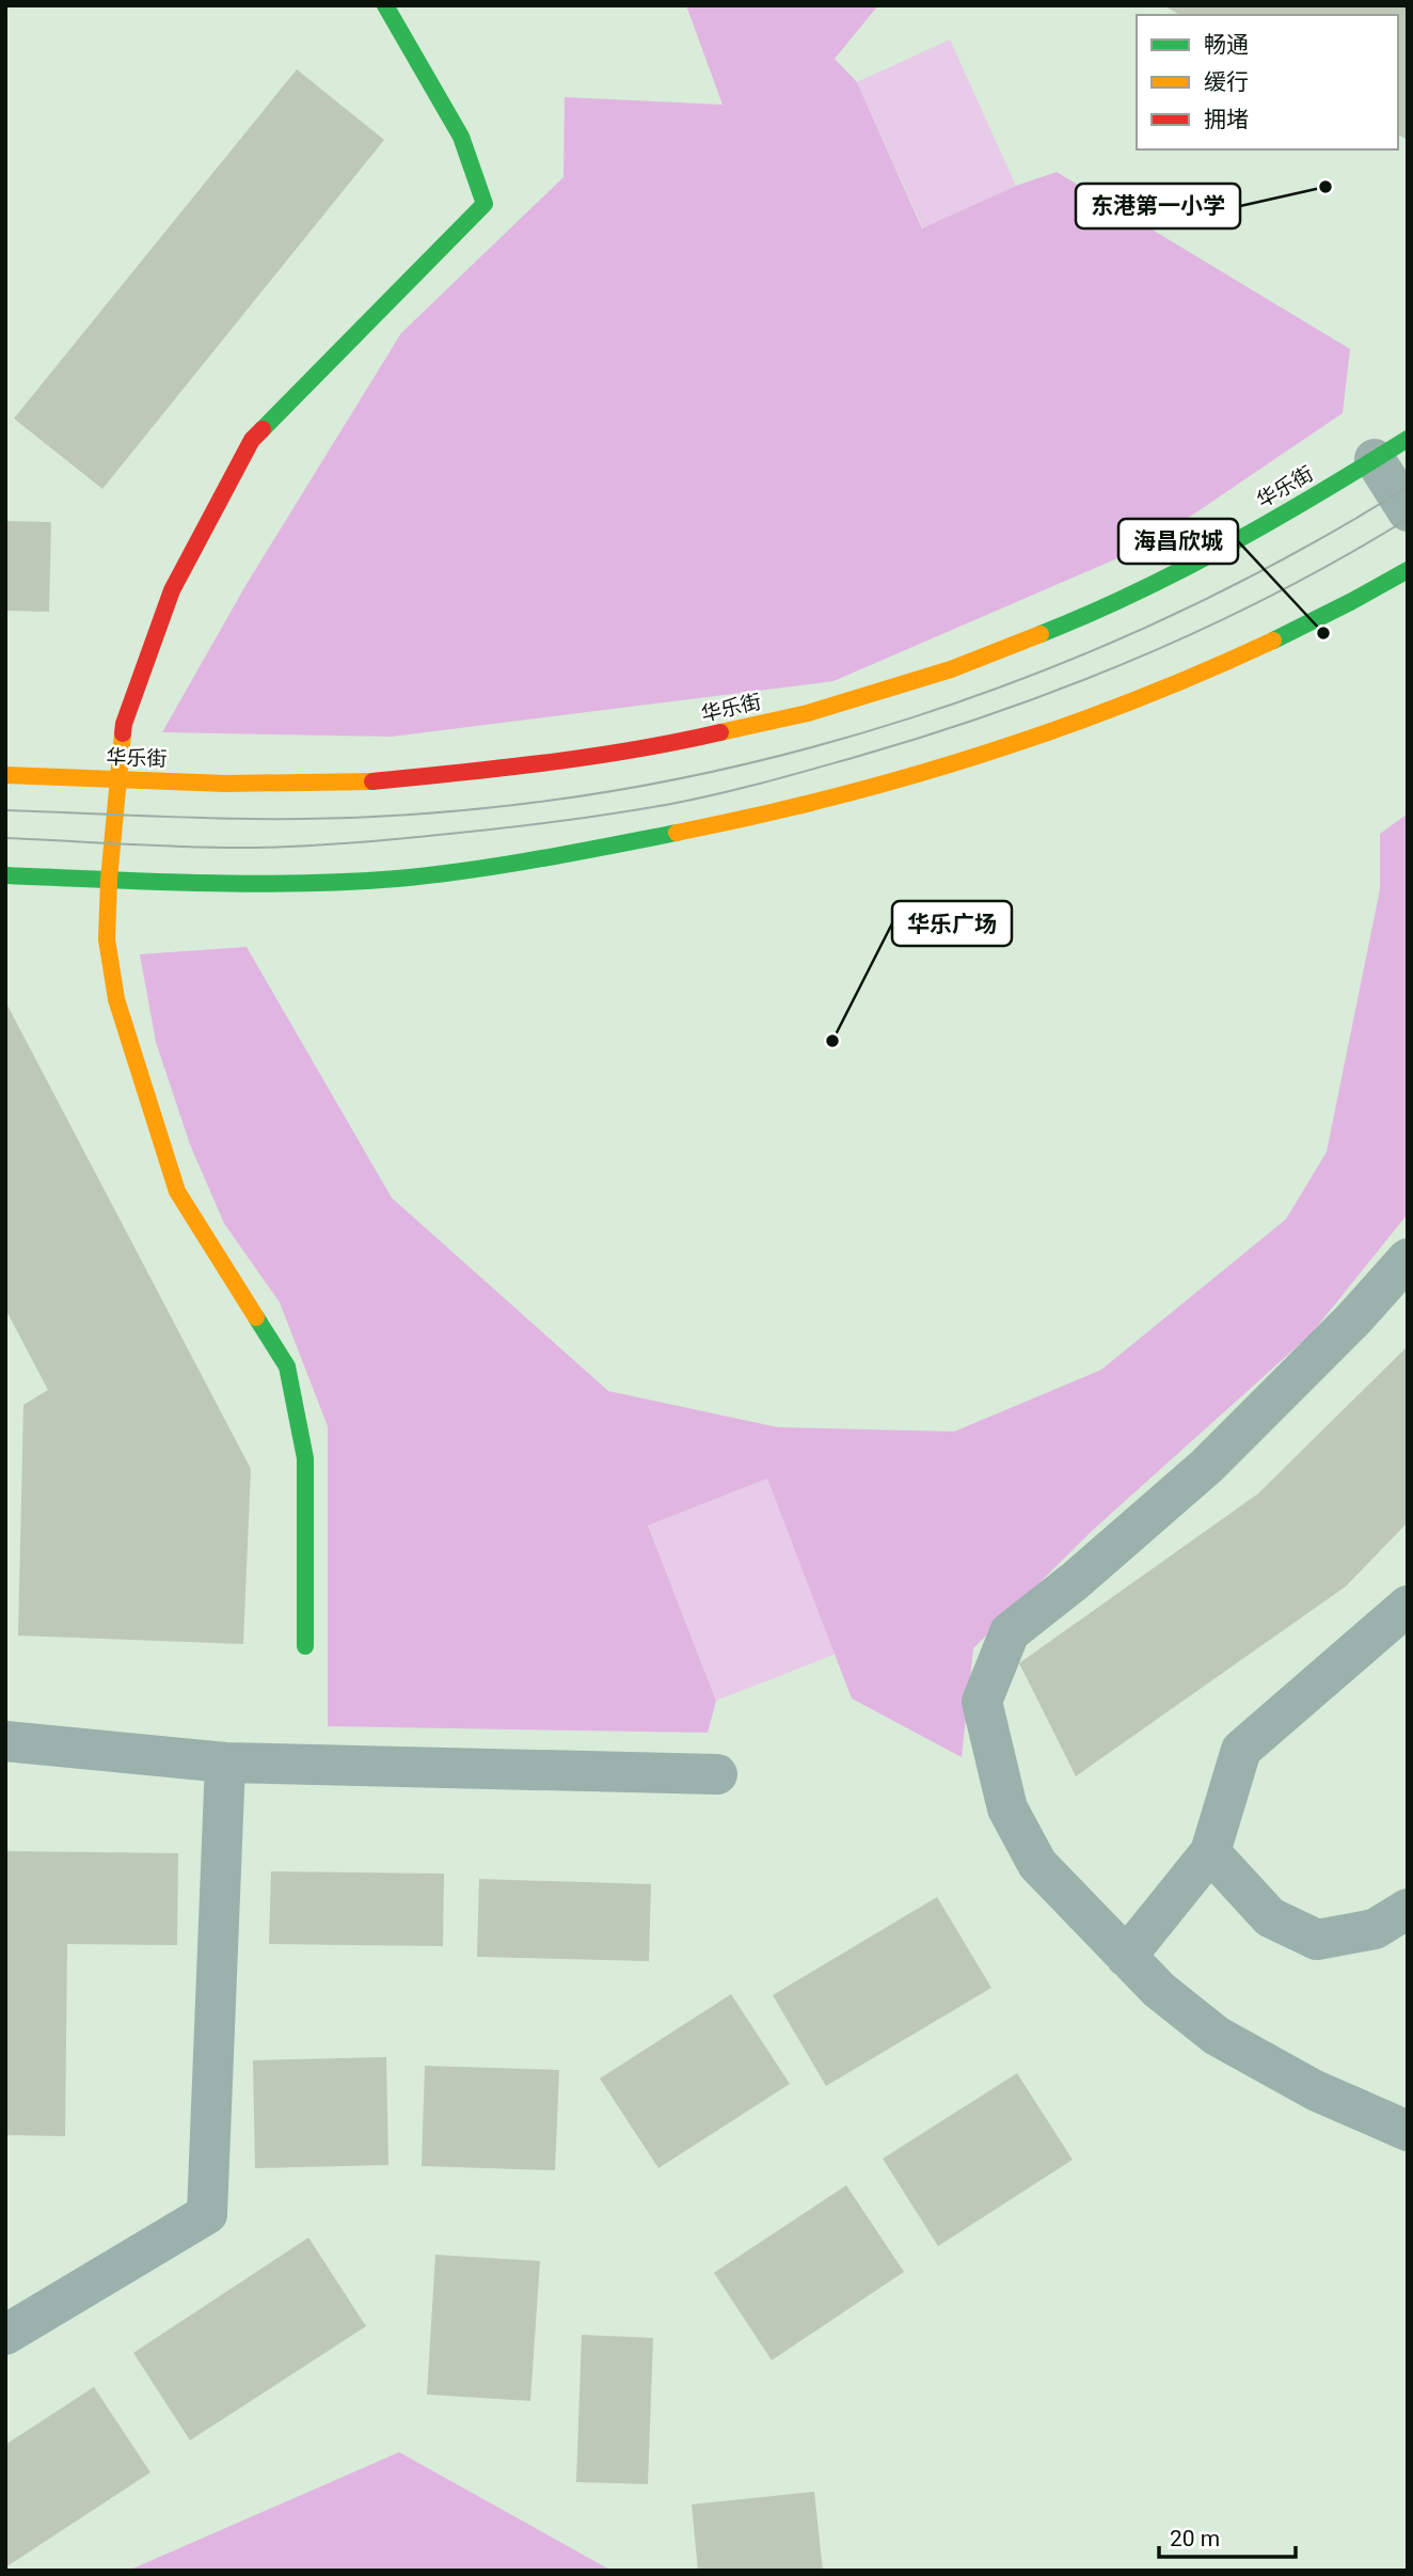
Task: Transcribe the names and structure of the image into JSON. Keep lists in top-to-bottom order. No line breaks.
{"streets":{"main road":["华乐街"]},"places":["东港第一小学","海昌欣城","华乐广场"],"legend":["畅通","缓行","拥堵"],"scale_bar":"20 m"}
